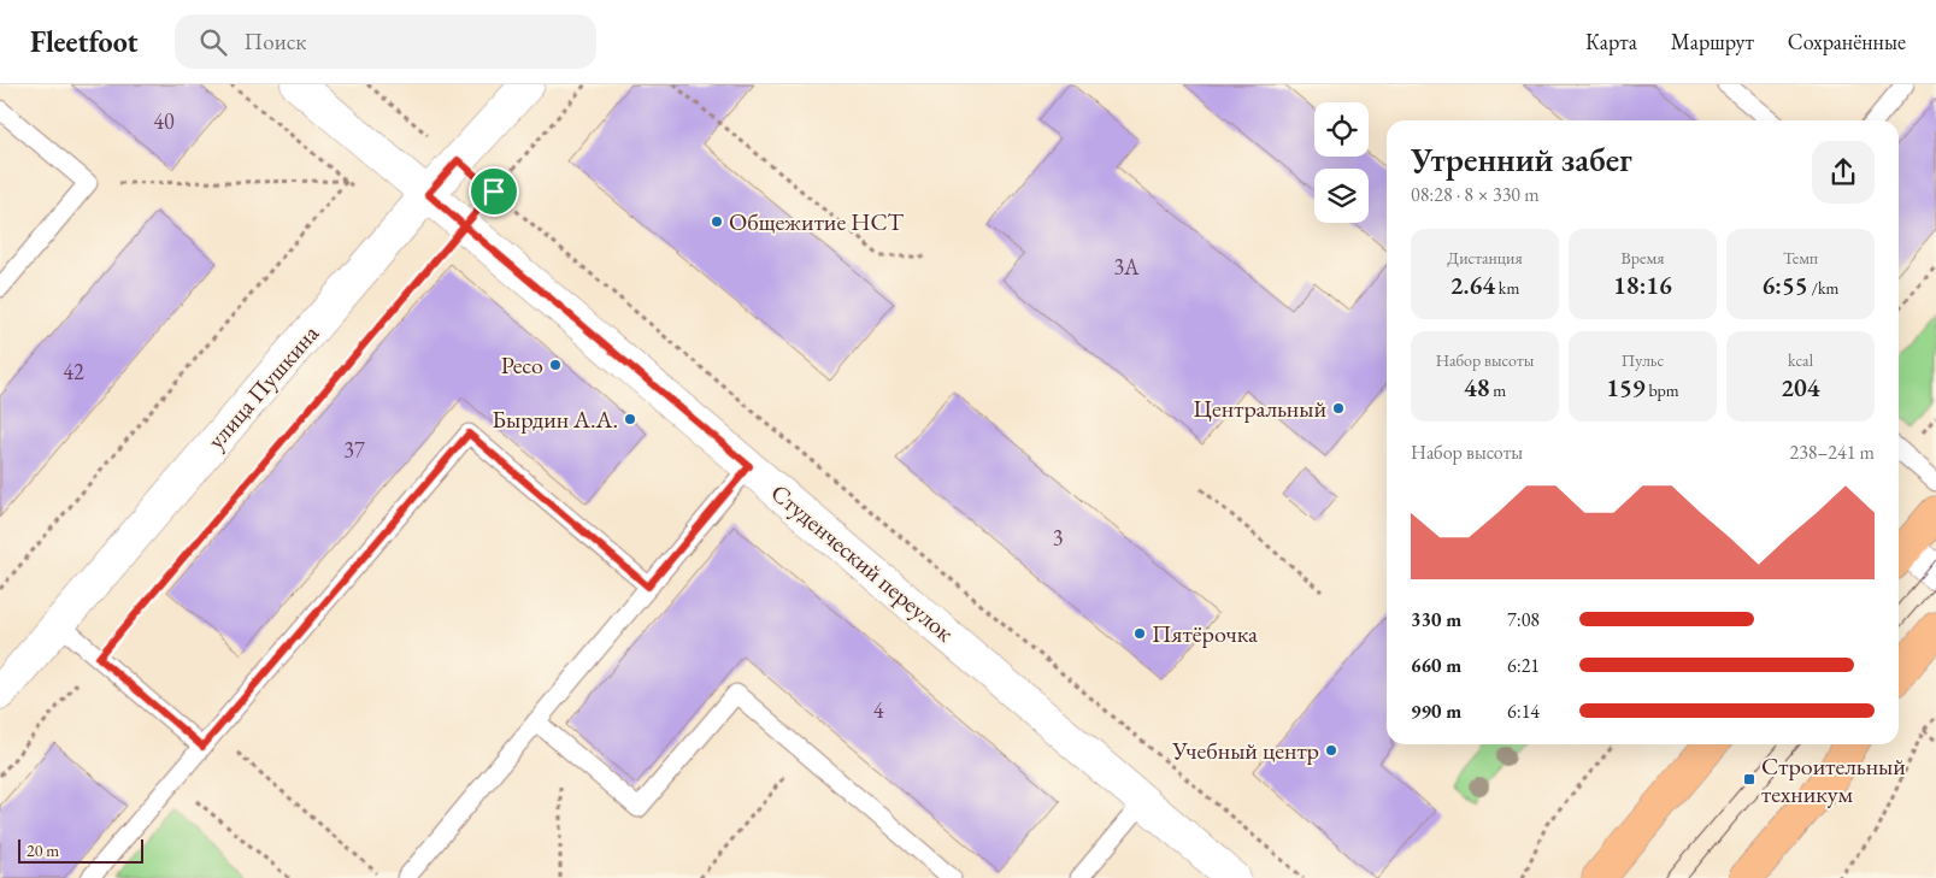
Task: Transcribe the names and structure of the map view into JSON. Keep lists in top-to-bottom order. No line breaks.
{"streets":{"street":["улица Пушкина","Студенческий переулок"]},"crossings":[["улица Пушкина","Студенческий переулок"]],"places":{"other":["Общежитие НСТ","Ресо","Центральный","Бырдин А.А.","Пятёрочка","Учебный центр"],"transit":["Строительный техникум"]},"house_numbers":["40","3А","42","37","3","4"],"scale_bar":"20 m","page":{"header":"Fleetfoot","search":"Поиск","nav":["Карта","Маршрут","Сохранённые"],"heading":["Утренний забег","08:28 · 8 × 330 m"],"stats":[["Дистанция","2.64 km"],["Время","18:16"],["Темп","6:55 /km"],["Набор высоты","48 m"],["Пульс","159 bpm"],["kcal","204"]],"chart":["Набор высоты","238–241 m"],"list":[{"name":"330 m","note":"7:08"},{"name":"660 m","note":"6:21"},{"name":"990 m","note":"6:14"}],"scale":"20 m"}}
